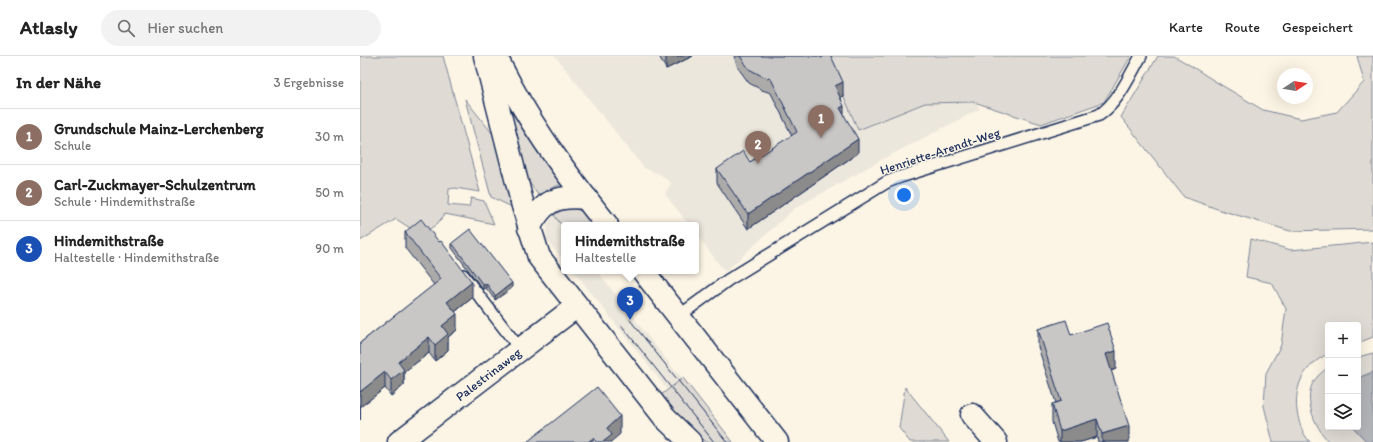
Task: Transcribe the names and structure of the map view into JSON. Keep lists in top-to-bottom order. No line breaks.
{"streets":{"street":["Palestrinaweg"],"lane":["Henriette-Arendt-Weg"]},"north":"right","page":{"header":"Atlasly","search":"Hier suchen","nav":["Karte","Route","Gespeichert"],"heading":["In der Nähe","3 Ergebnisse"],"pins":["1","2","3"],"list":[{"mark":"1","name":"Grundschule Mainz-Lerchenberg","note":"Schule","value":"30 m"},{"mark":"2","name":"Carl-Zuckmayer-Schulzentrum","note":"Schule · Hindemithstraße","value":"50 m"},{"mark":"3","name":"Hindemithstraße","note":"Haltestelle · Hindemithstraße","value":"90 m"}],"popup":["Hindemithstraße","Haltestelle"],"map_buttons":["+","−"]}}
